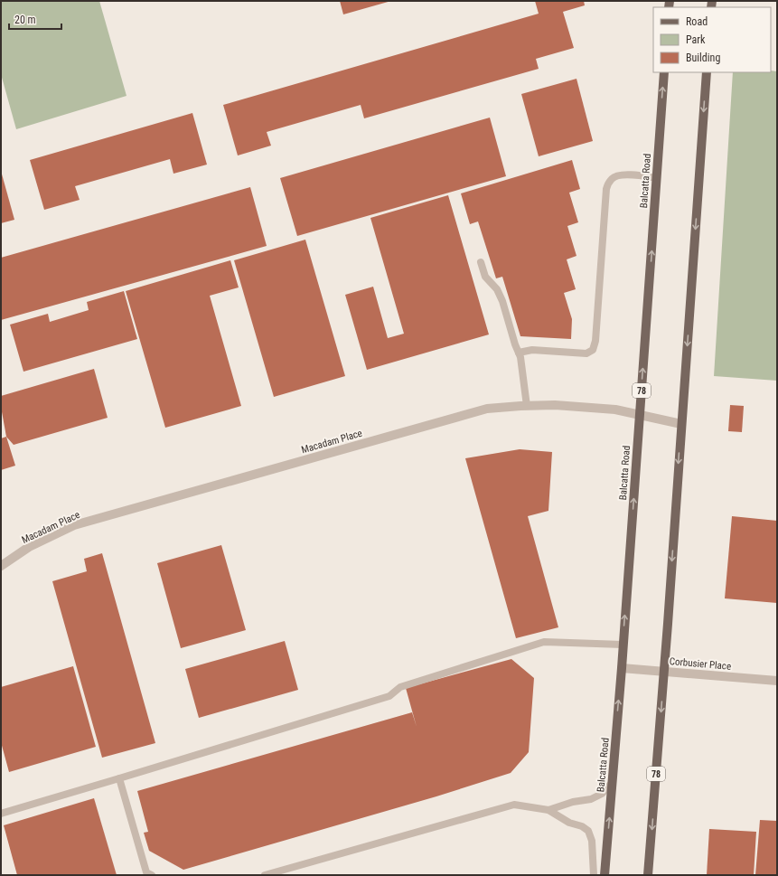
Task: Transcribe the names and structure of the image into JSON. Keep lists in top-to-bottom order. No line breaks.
{"streets":{"main road":["Balcatta Road","78"],"street":["Macadam Place","Corbusier Place"]},"crossings":[["Balcatta Road","Macadam Place"],["Balcatta Road","Corbusier Place"],["78","Macadam Place"],["78","Corbusier Place"]],"legend":["Road","Park","Building"],"scale_bar":"20 m"}
